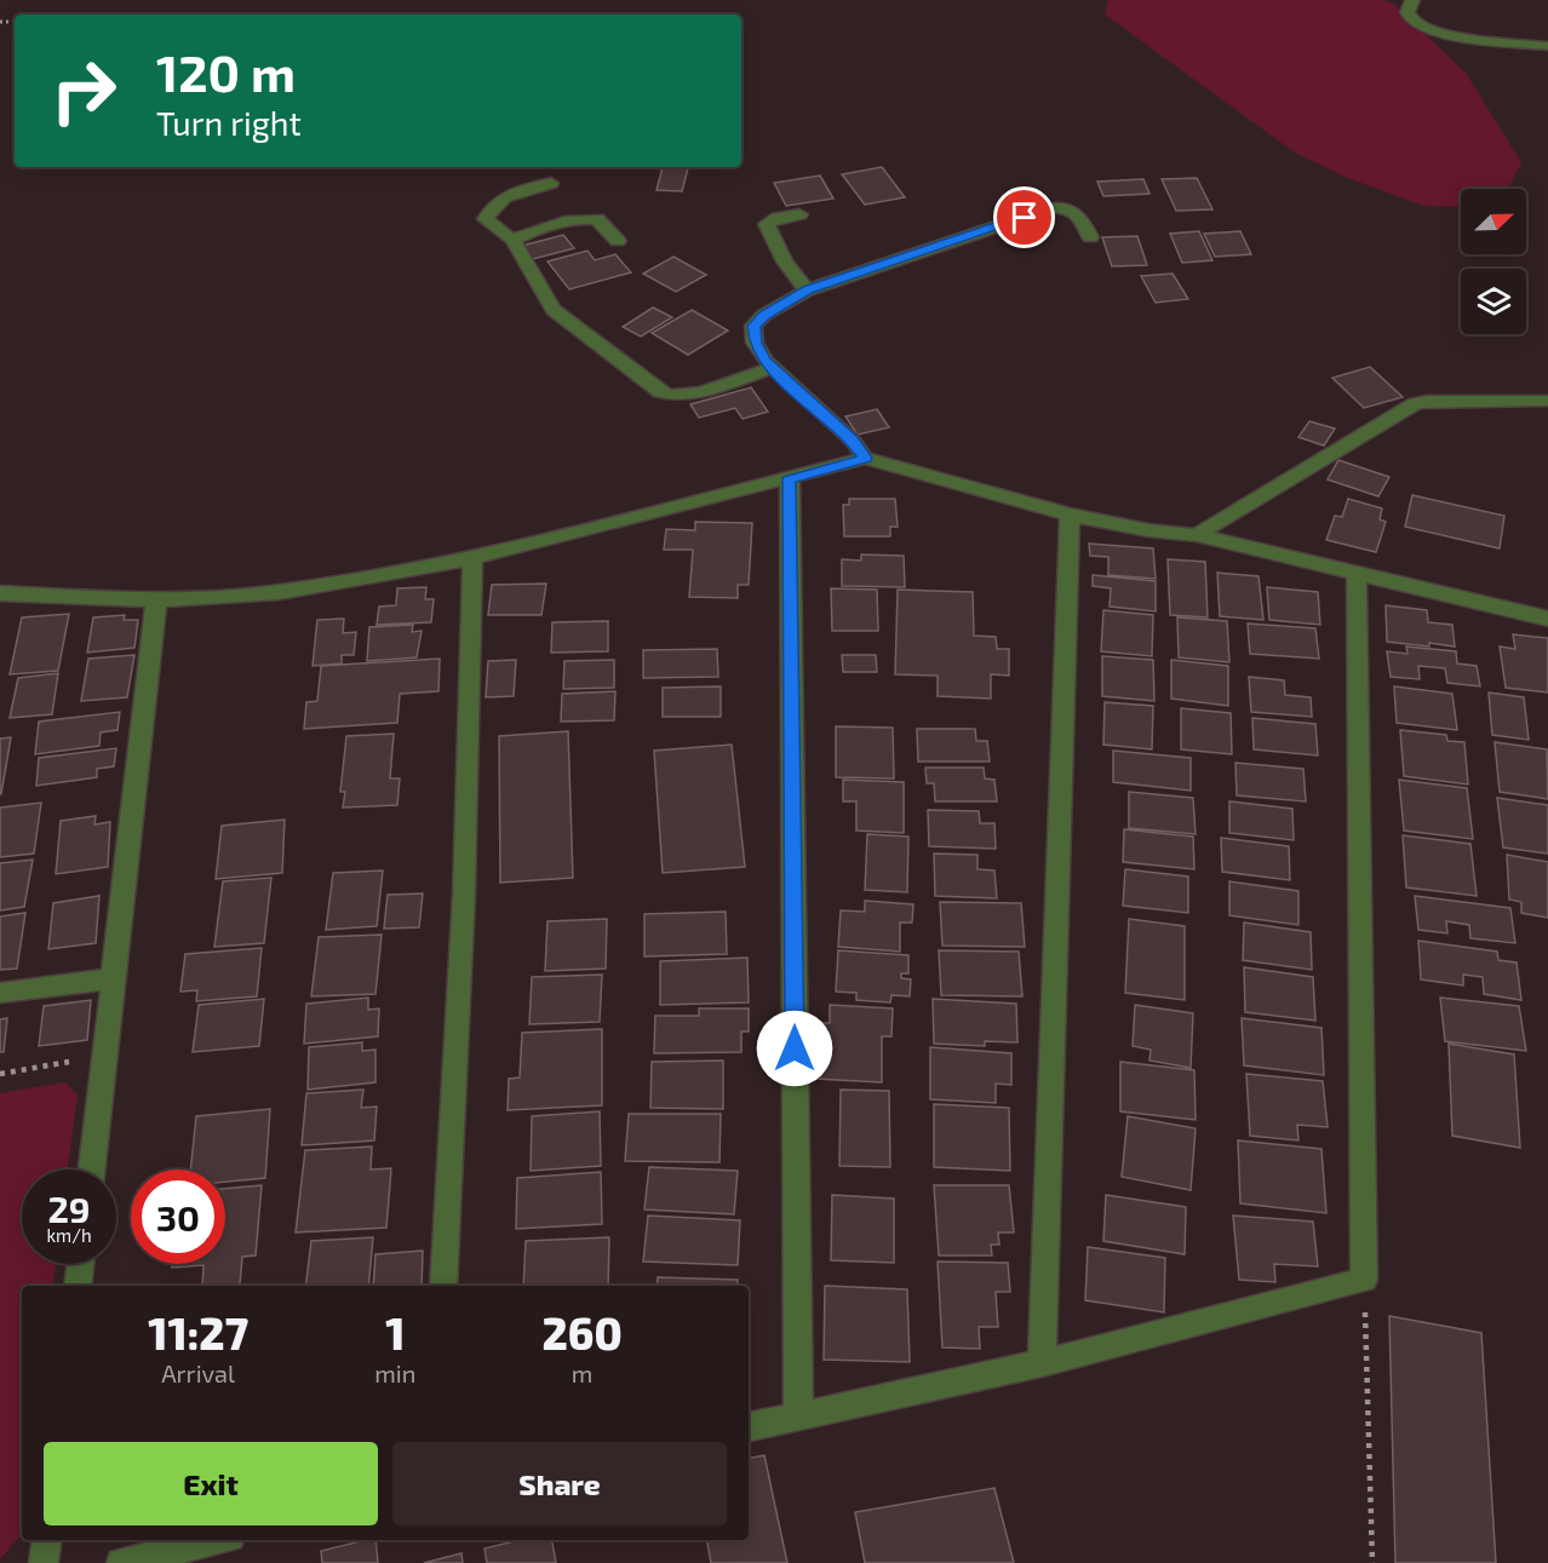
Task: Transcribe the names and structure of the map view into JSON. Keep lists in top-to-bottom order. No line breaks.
{"north":"top right","page":{"turn":["120 m","Turn right"],"speed":"29 km/h","limit":"30","eta":["11:27","Arrival","1","min","260","m"],"buttons":["Exit","Share"]}}
